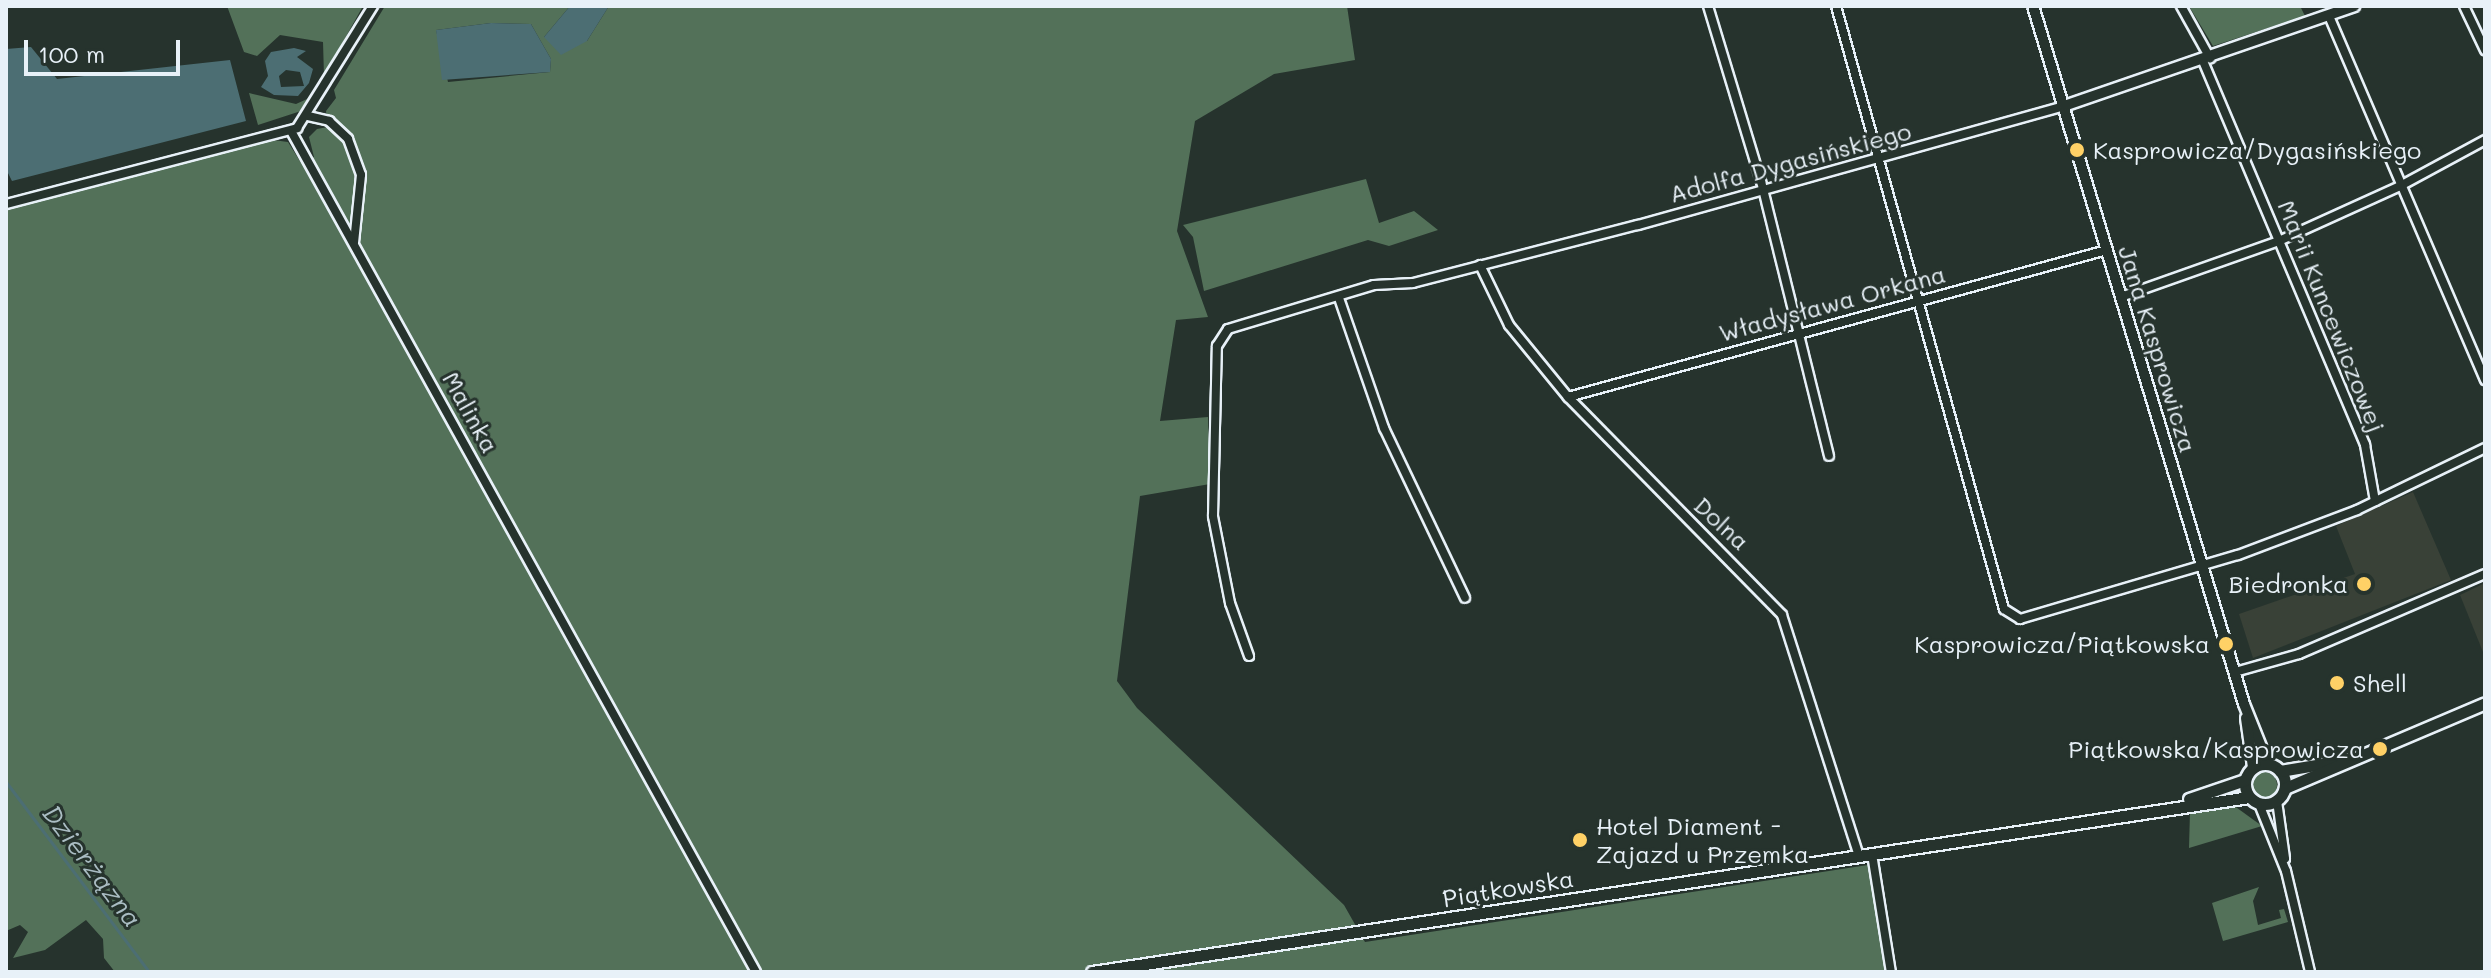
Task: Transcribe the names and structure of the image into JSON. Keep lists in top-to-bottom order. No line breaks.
{"streets":{"main road":["Piątkowska"],"street":["Adolfa Dygasińskiego","Władysława Orkana","Marii Kuncewiczowej","Jana Kasprowicza","Malinka","Dolna"]},"crossings":[["Adolfa Dygasińskiego","Marii Kuncewiczowej"],["Adolfa Dygasińskiego","Jana Kasprowicza"],["Adolfa Dygasińskiego","Dolna"],["Władysława Orkana","Jana Kasprowicza"],["Władysława Orkana","Dolna"],["Jana Kasprowicza","Piątkowska"],["Dolna","Piątkowska"]],"water":["Dzierżązna"],"places":["Kasprowicza/Dygasińskiego","Biedronka","Kasprowicza/Piątkowska","Shell","Piątkowska/Kasprowicza","Hotel Diament - Zajazd u Przemka"],"scale_bar":"100 m"}
